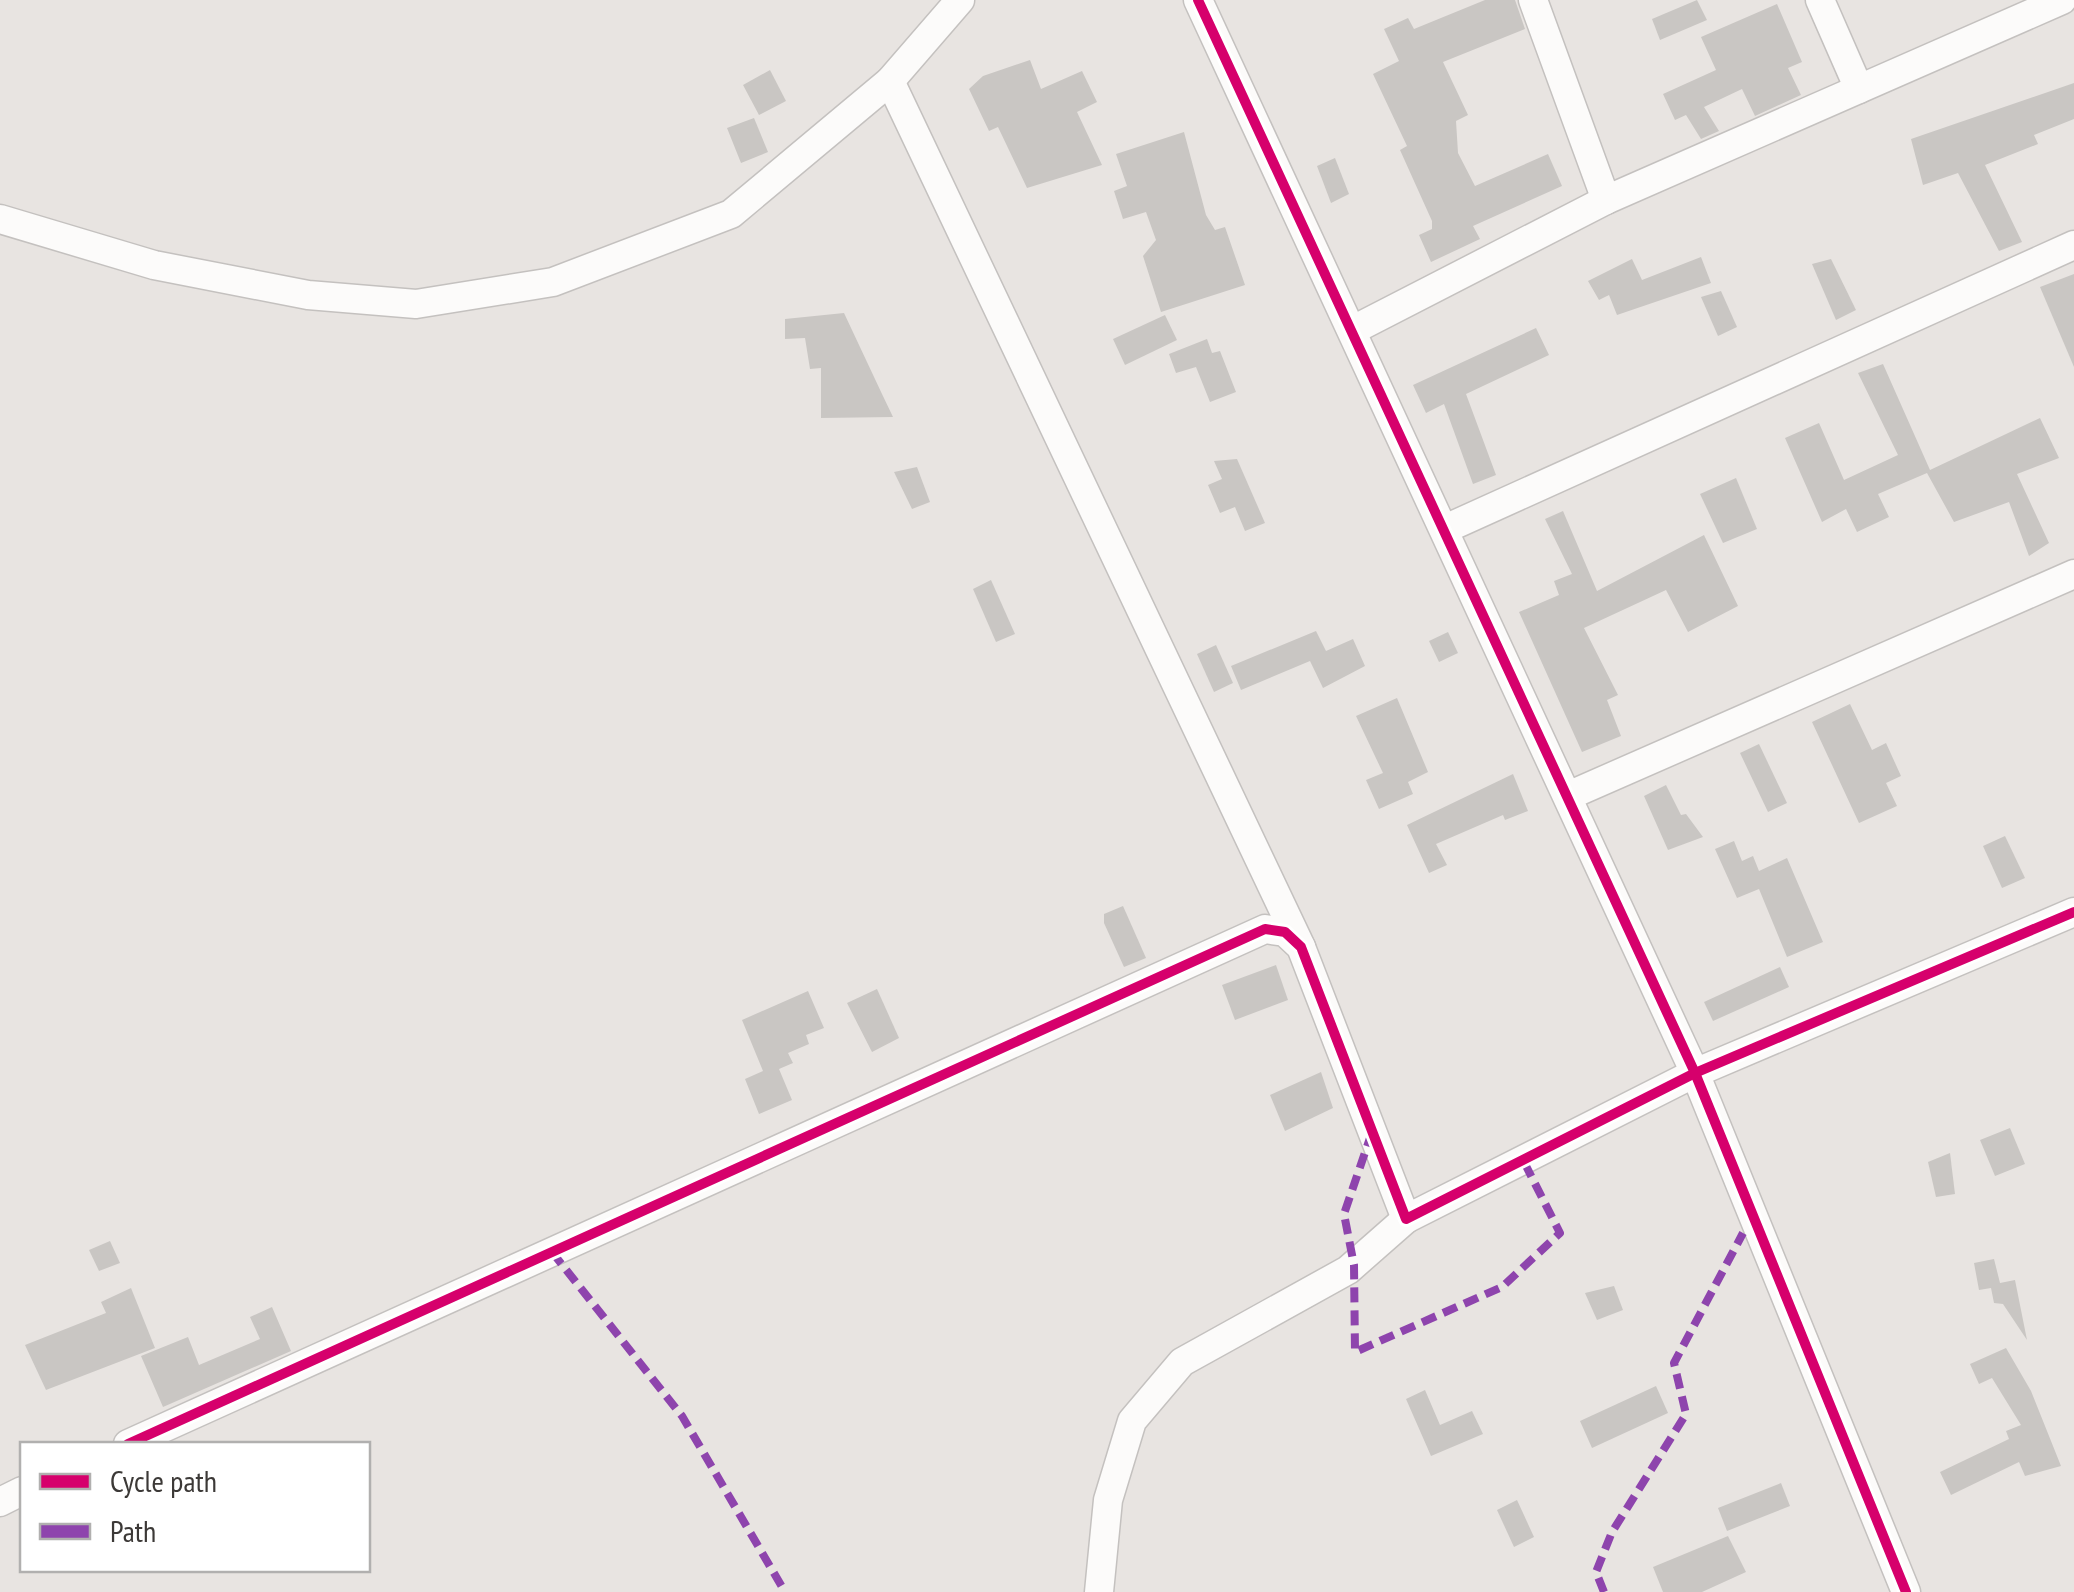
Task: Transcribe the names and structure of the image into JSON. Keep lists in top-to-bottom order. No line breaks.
{"legend":["Cycle path","Path"]}
